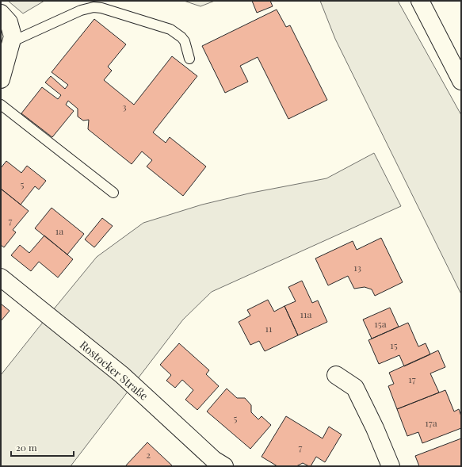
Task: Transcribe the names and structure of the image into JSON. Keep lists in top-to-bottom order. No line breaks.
{"streets":{"street":["Rostocker Straße"]},"house_numbers":["3","5","7","1a","13","11a","15a","11","15","17","5","17a","7","2"],"scale_bar":"20 m"}
